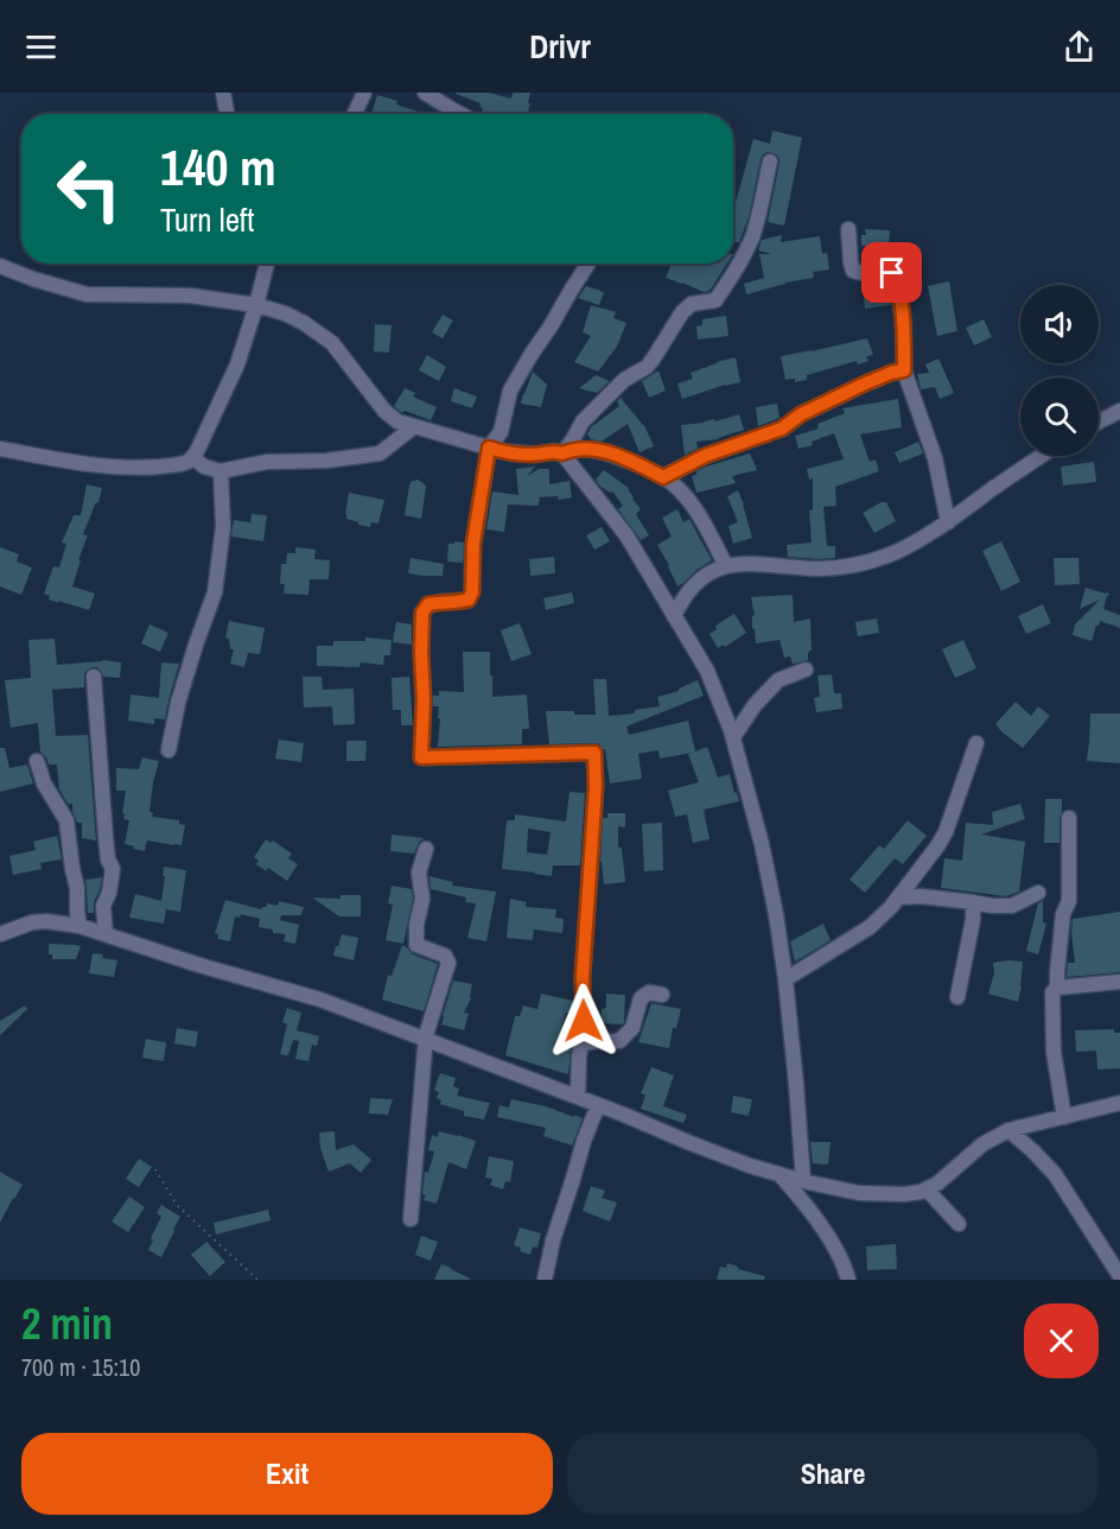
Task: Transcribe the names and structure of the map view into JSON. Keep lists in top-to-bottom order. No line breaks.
{"page":{"header":"Drivr","turn":["140 m","Turn left"],"heading":["2 min","700 m · 15:10"],"buttons":["Exit","Share"]}}
